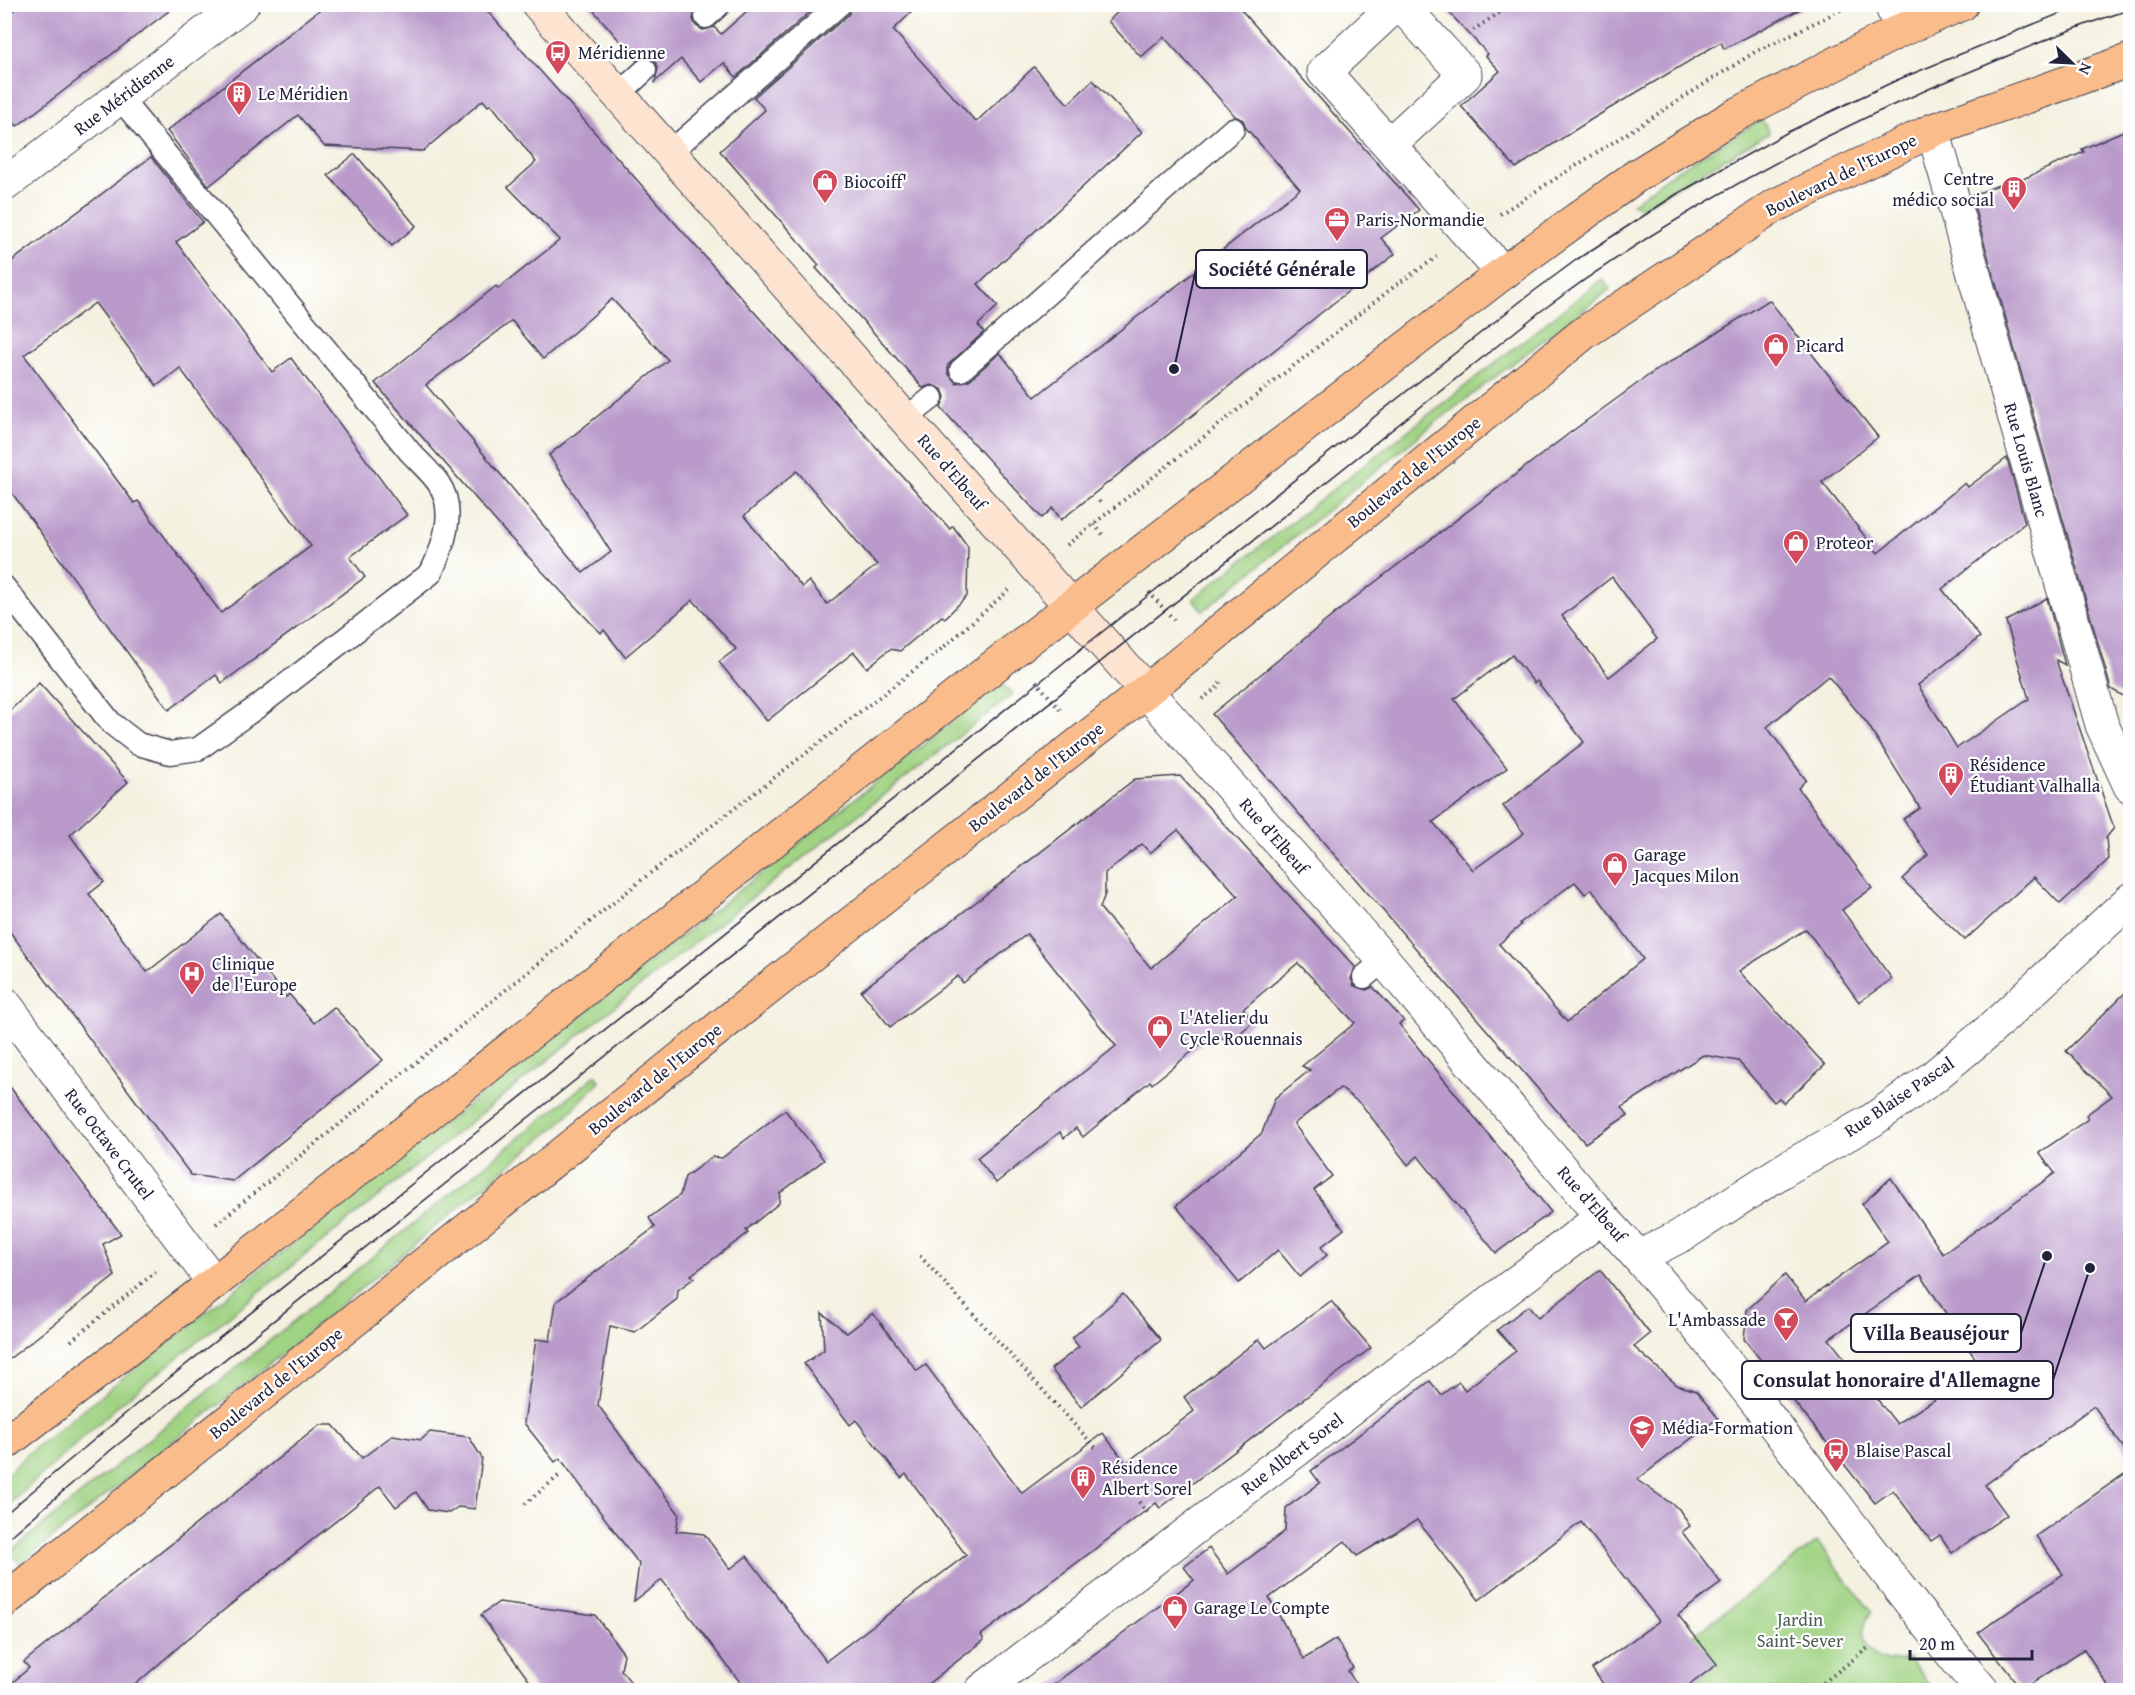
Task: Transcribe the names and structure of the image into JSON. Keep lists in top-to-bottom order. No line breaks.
{"streets":{"main road":["Boulevard de l'Europe","Rue d'Elbeuf"],"street":["Rue Méridienne","Rue Louis Blanc","Rue Blaise Pascal","Rue Octave Crutel","Rue Albert Sorel"]},"crossings":[["Boulevard de l'Europe","Rue Louis Blanc"],["Boulevard de l'Europe","Rue d'Elbeuf"],["Rue d'Elbeuf","Rue Blaise Pascal"],["Rue d'Elbeuf","Rue Albert Sorel"]],"parks":["Jardin Saint-Sever"],"places":{"bus stop":["Méridienne","Blaise Pascal"],"building":["Le Méridien","Centre médico social","Résidence Étudiant Valhalla","Résidence Albert Sorel"],"shop":["Biocoiff'","Picard","Proteor","Garage Jacques Milon","L'Atelier du Cycle Rouennais","Garage Le Compte"],"office":["Paris-Normandie"],"other":["Société Générale","Villa Beauséjour","Consulat honoraire d'Allemagne"],"hospital":["Clinique de l'Europe"],"bar":["L'Ambassade"],"school or university":["Média-Formation"]},"scale_bar":"20 m","north":"bottom right"}
